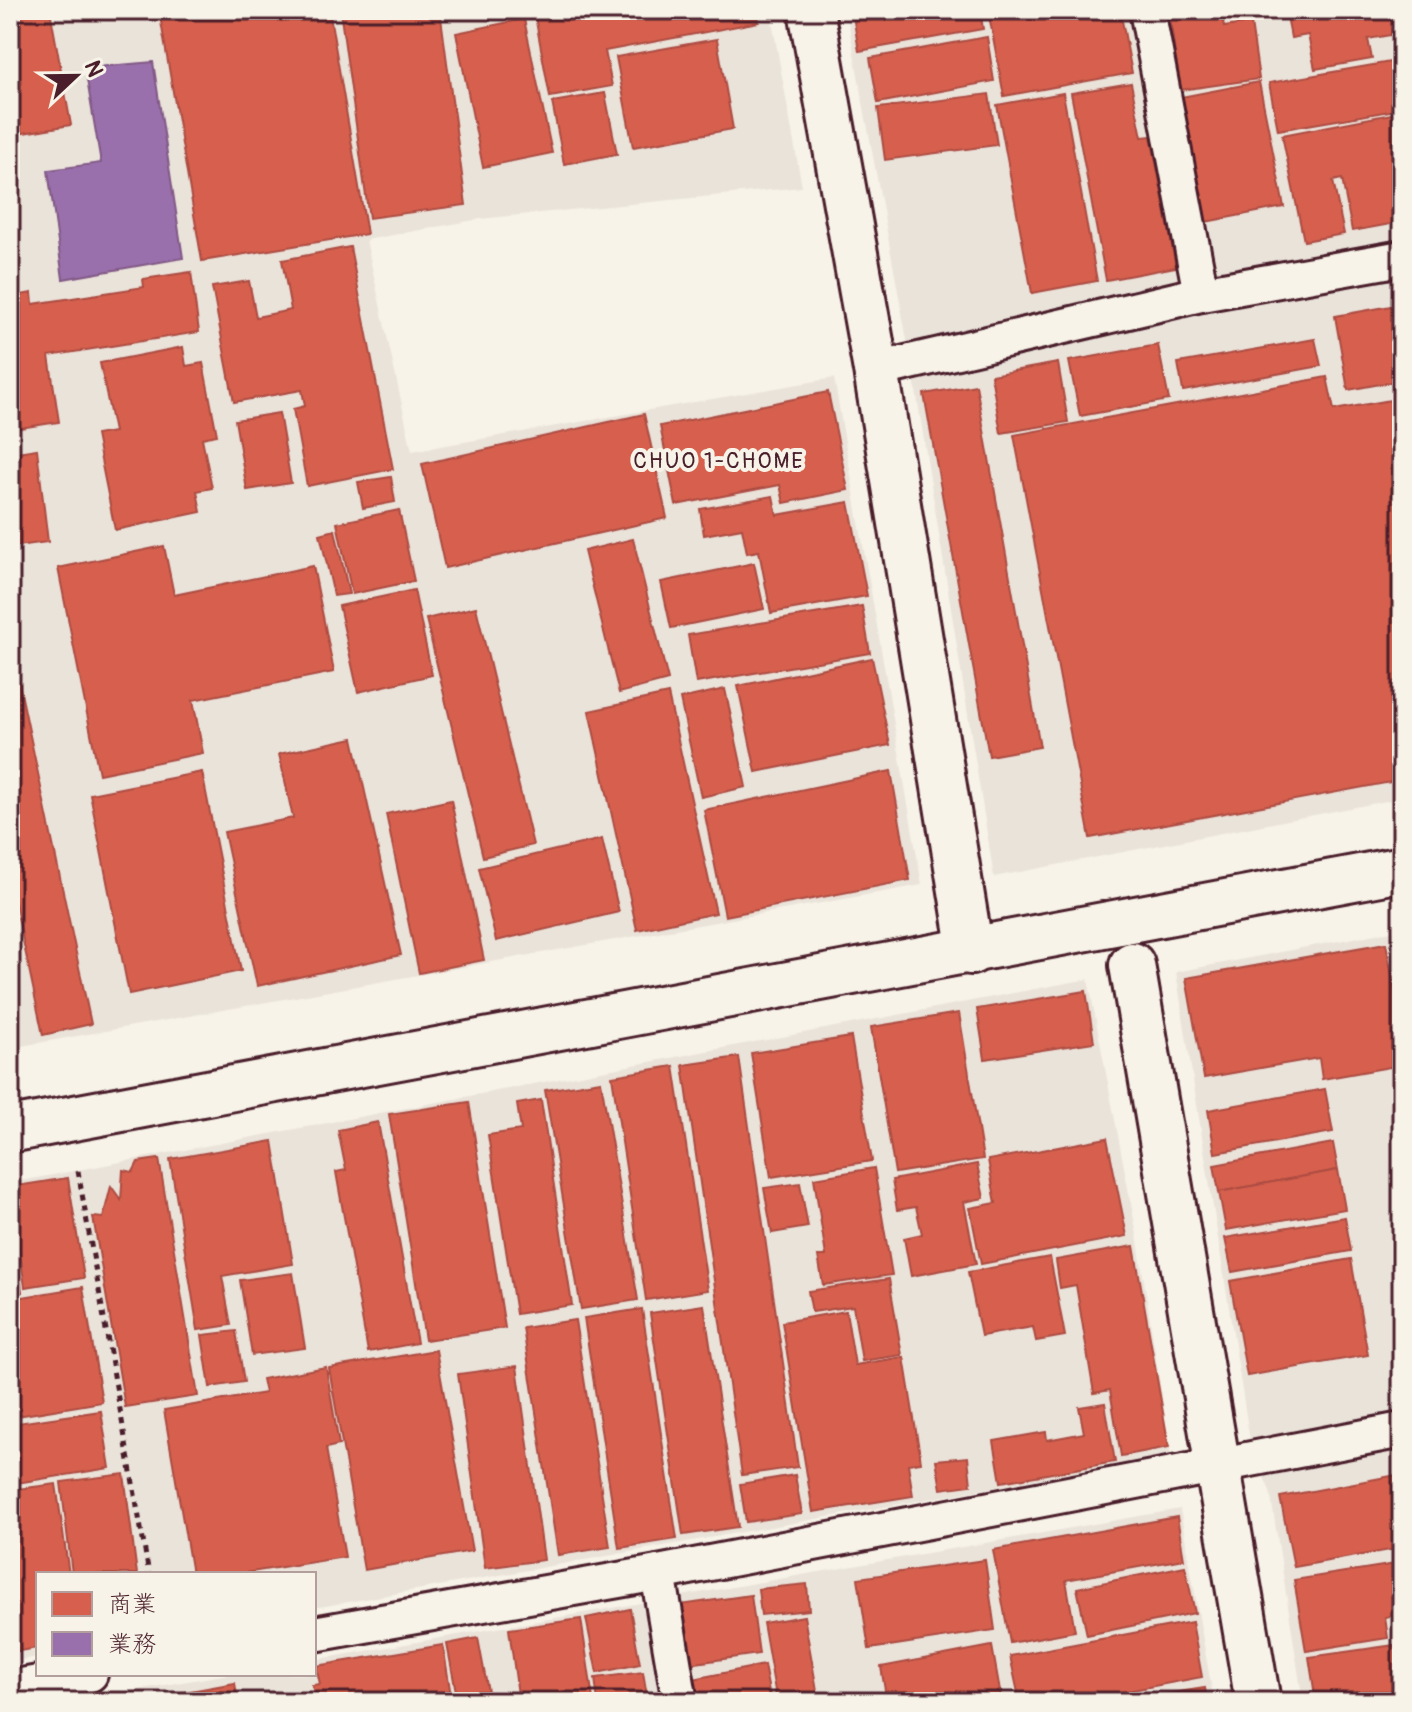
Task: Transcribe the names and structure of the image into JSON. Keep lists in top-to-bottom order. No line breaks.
{"districts":["CHUO 1-CHOME"],"legend":["商業","業務"],"north":"right"}
